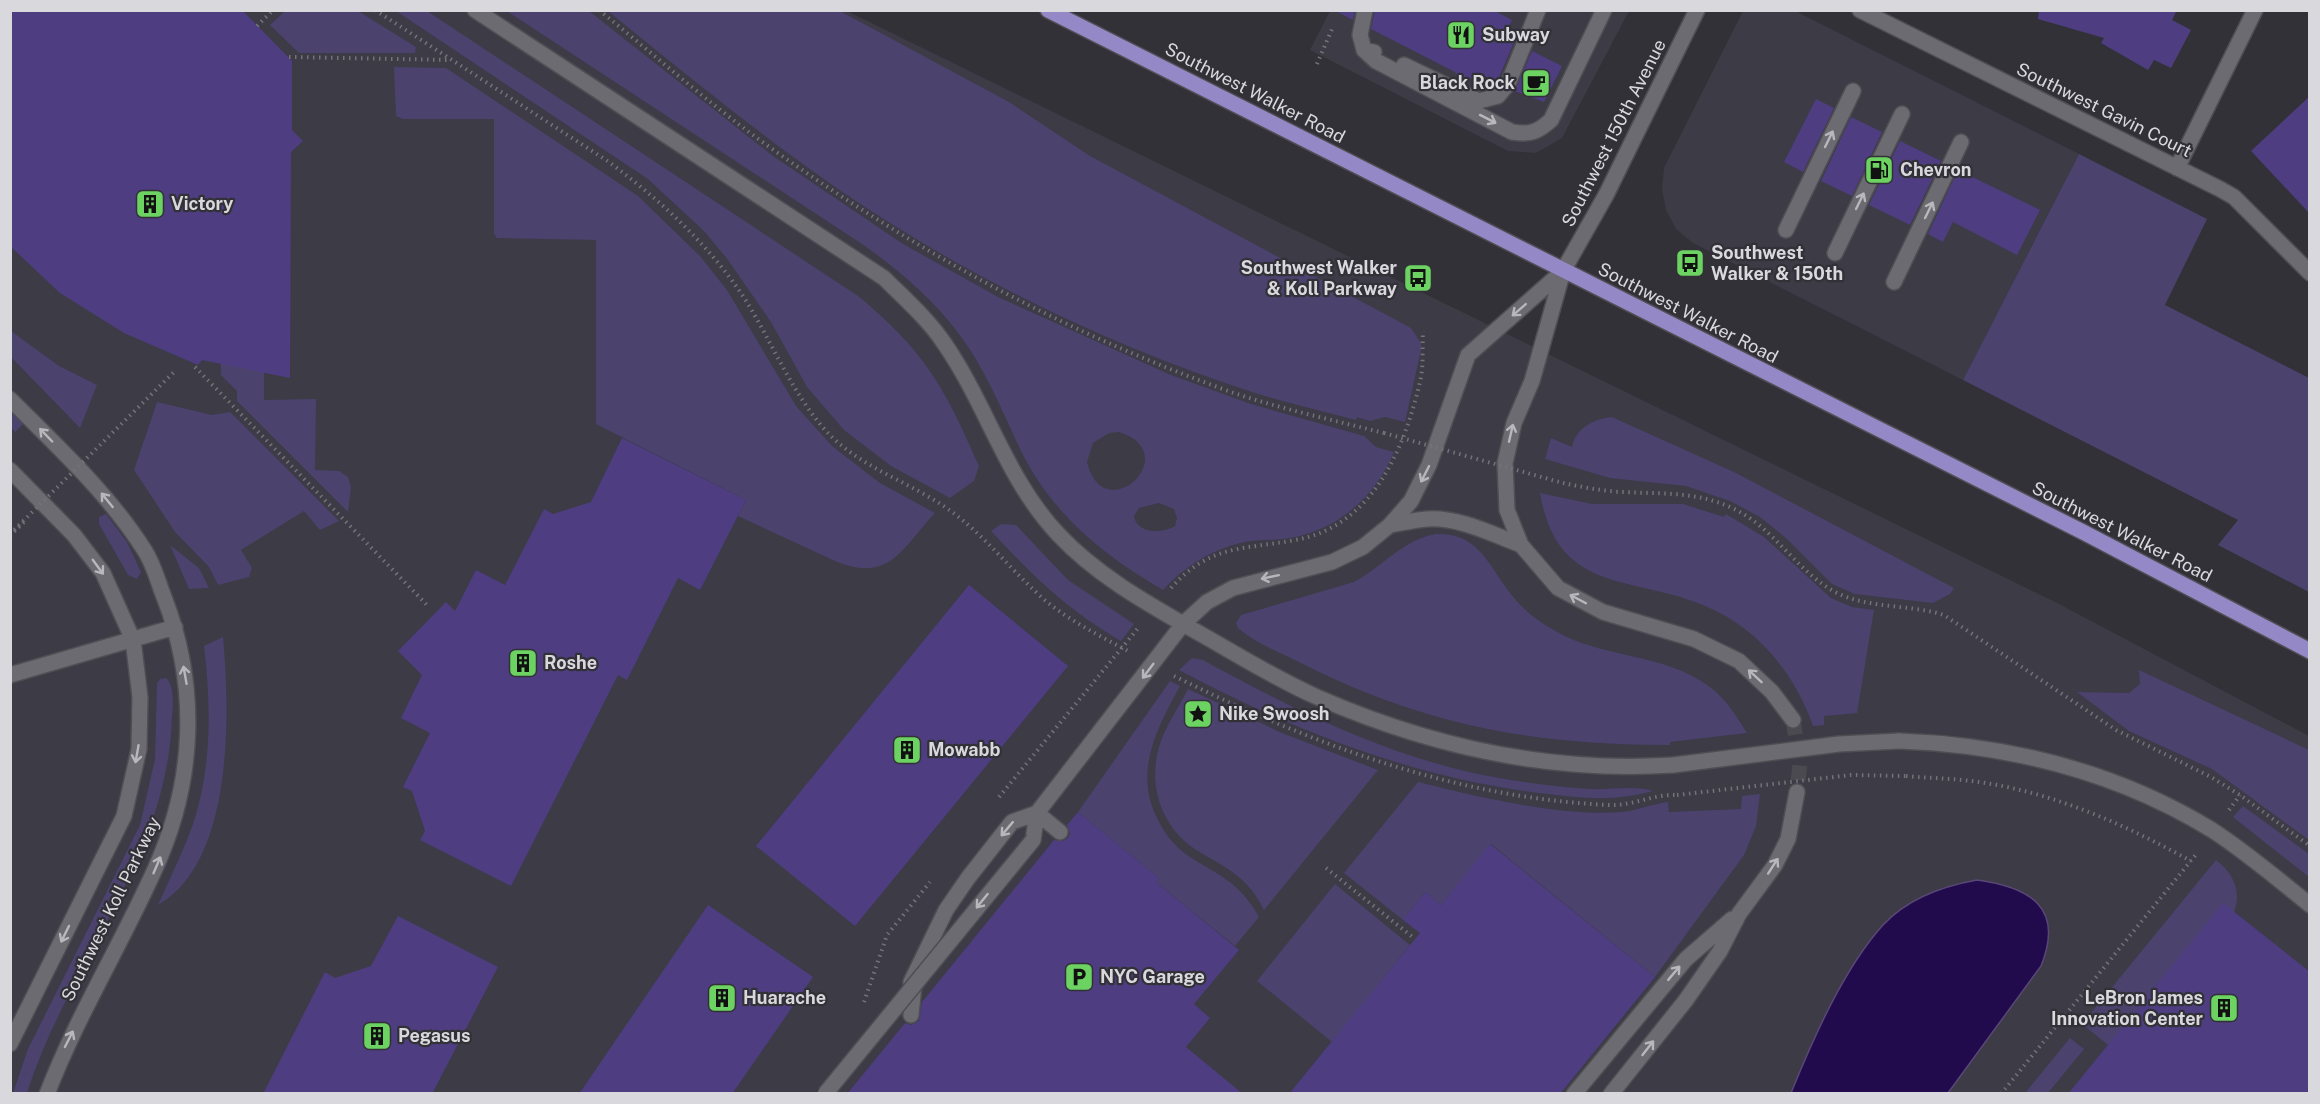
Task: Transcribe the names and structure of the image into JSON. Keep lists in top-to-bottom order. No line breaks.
{"streets":{"main road":["Southwest Walker Road"],"street":["Southwest Gavin Court","Southwest 150th Avenue","Southwest Koll Parkway"]},"crossings":[["Southwest Walker Road","Southwest 150th Avenue"]],"places":{"restaurant":["Subway"],"cafe":["Black Rock"],"fuel station":["Chevron"],"building":["Victory","Roshe","Mowabb","Huarache","LeBron James Innovation Center","Pegasus"],"bus stop":["Southwest Walker & 150th","Southwest Walker & Koll Parkway"],"place":["Nike Swoosh"],"parking":["NYC Garage"]}}
